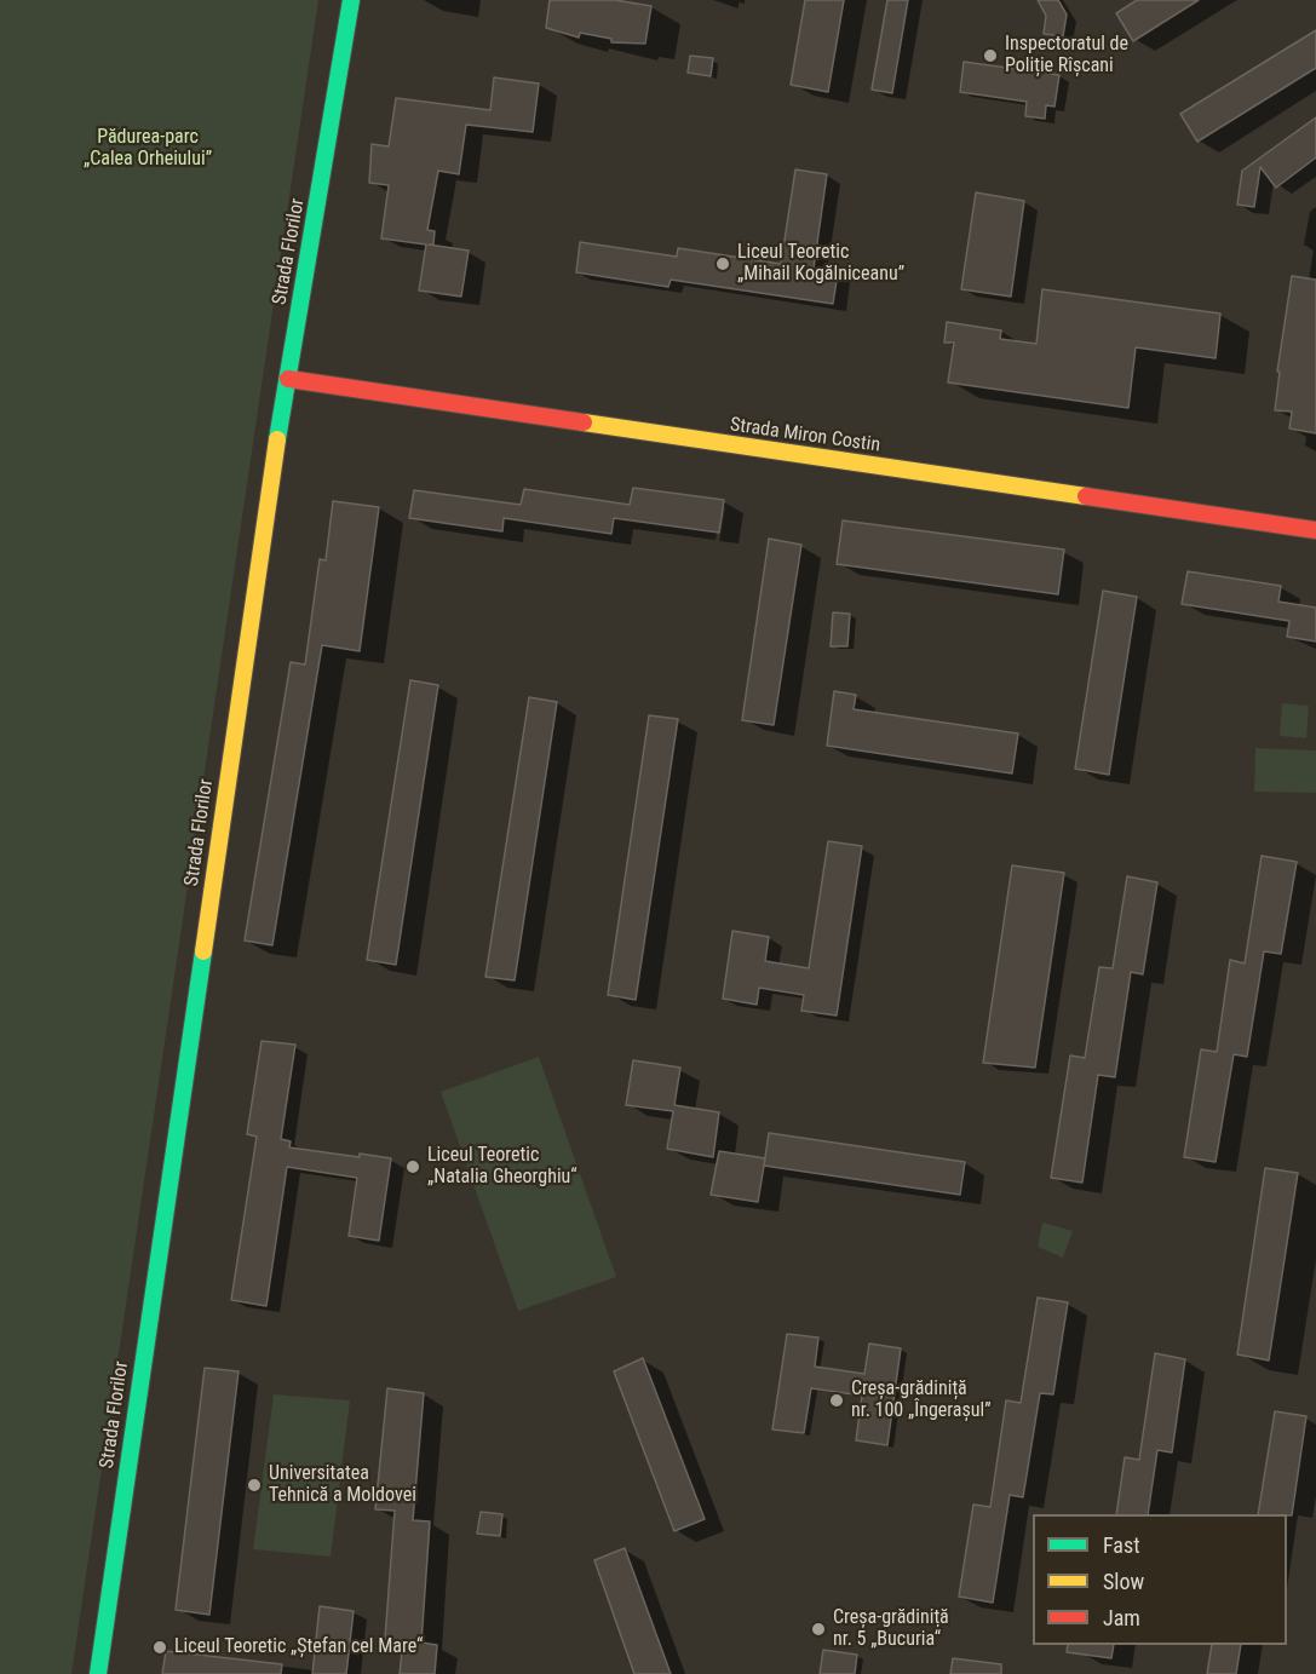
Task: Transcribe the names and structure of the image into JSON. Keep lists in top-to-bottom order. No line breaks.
{"streets":{"main road":["Strada Florilor","Strada Miron Costin"]},"crossings":[["Strada Florilor","Strada Miron Costin"]],"parks":["Pădurea-parc „Calea Orheiului”"],"places":["Inspectoratul de Poliție Rîșcani","Liceul Teoretic „Mihail Kogălniceanu”","Liceul Teoretic „Natalia Gheorghiu“","Creșa-grădiniță nr. 100 „Îngerașul”","Universitatea Tehnică a Moldovei","Creșa-grădiniță nr. 5 „Bucuria“","Liceul Teoretic „Ștefan cel Mare“"],"legend":["Fast","Slow","Jam"]}
